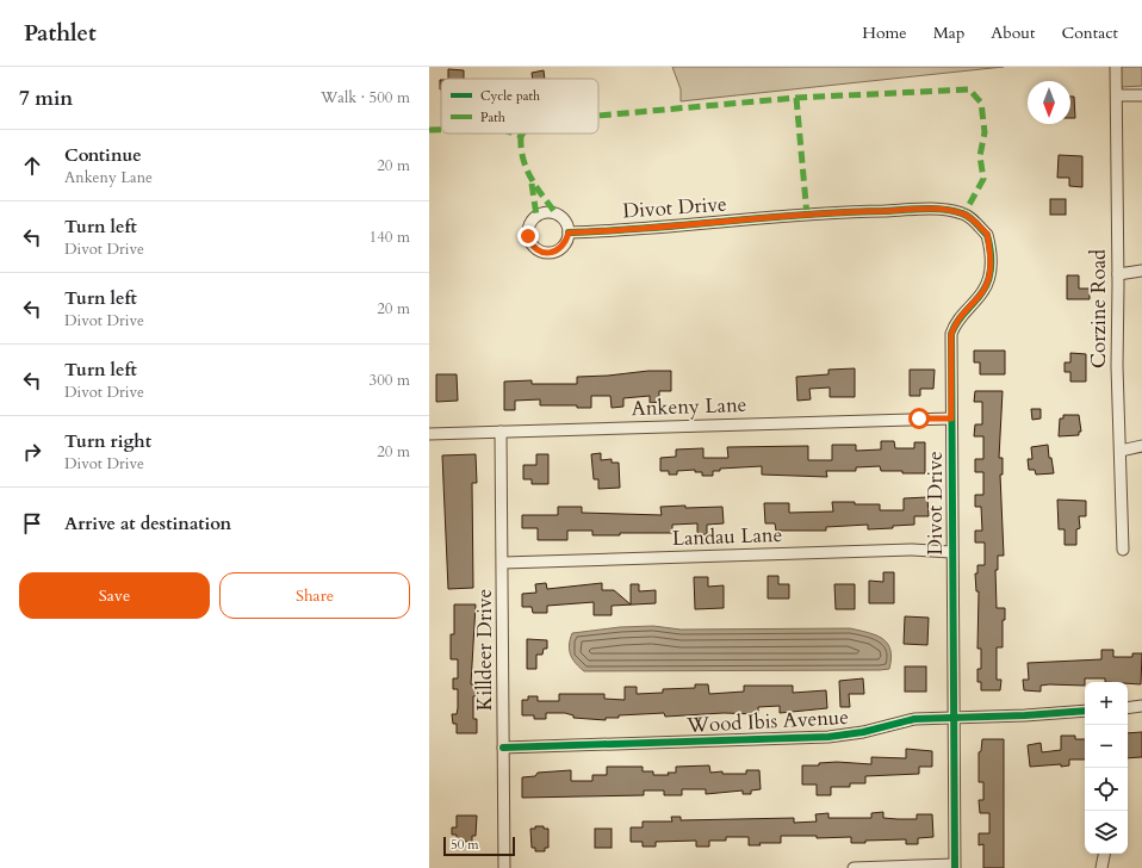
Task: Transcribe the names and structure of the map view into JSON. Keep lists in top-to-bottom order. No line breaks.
{"streets":{"street":["Divot Drive","Corzine Road","Ankeny Lane","Landau Lane","Killdeer Drive","Wood Ibis Avenue"]},"crossings":[["Divot Drive","Ankeny Lane"],["Divot Drive","Landau Lane"],["Divot Drive","Wood Ibis Avenue"],["Ankeny Lane","Killdeer Drive"],["Landau Lane","Killdeer Drive"],["Killdeer Drive","Wood Ibis Avenue"]],"legend":["Cycle path","Path"],"scale_bar":"50 m","north":"bottom","page":{"header":"Pathlet","nav":["Home","Map","About","Contact"],"heading":["7 min","Walk · 500 m"],"list":[["Continue","Ankeny Lane","20 m"],["Turn left","Divot Drive","140 m"],["Turn left","Divot Drive","20 m"],["Turn left","Divot Drive","300 m"],["Turn right","Divot Drive","20 m"],"Arrive at destination"],"buttons":["Save","Share"],"map_buttons":["+","−"],"scale":"50 m"}}
